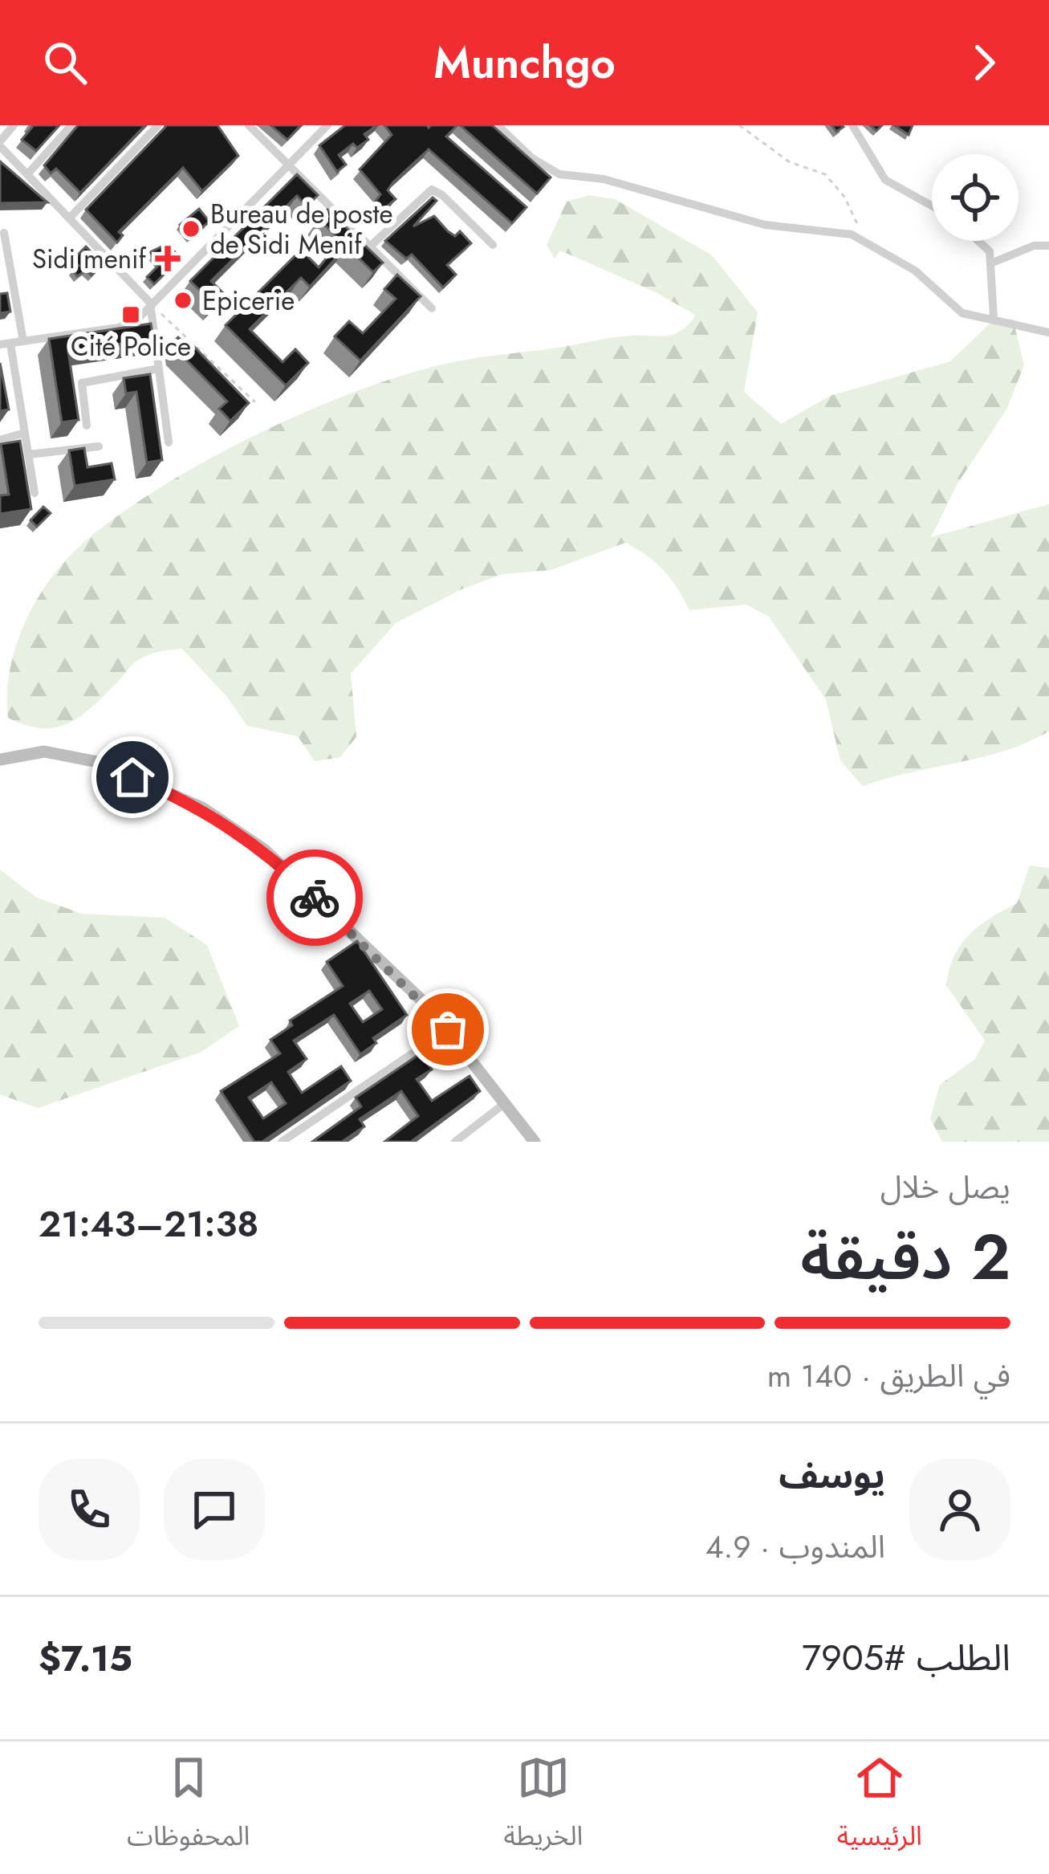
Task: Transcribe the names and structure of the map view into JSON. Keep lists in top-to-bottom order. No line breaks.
{"places":{"other":["Bureau de poste de Sidi Menif","Epicerie"],"health":["Sidi menif"],"transit":["Cité Police"]},"page":{"header":"Munchgo","heading":["2 دقيقة","يصل خلال","21:38–21:43"],"panel":["يوسف","المندوب · 4.9","الطلب #7905","$7.15"],"bar":"في الطريق · 140 m","tabs":["الرئيسية","الخريطة","المحفوظات"]}}
